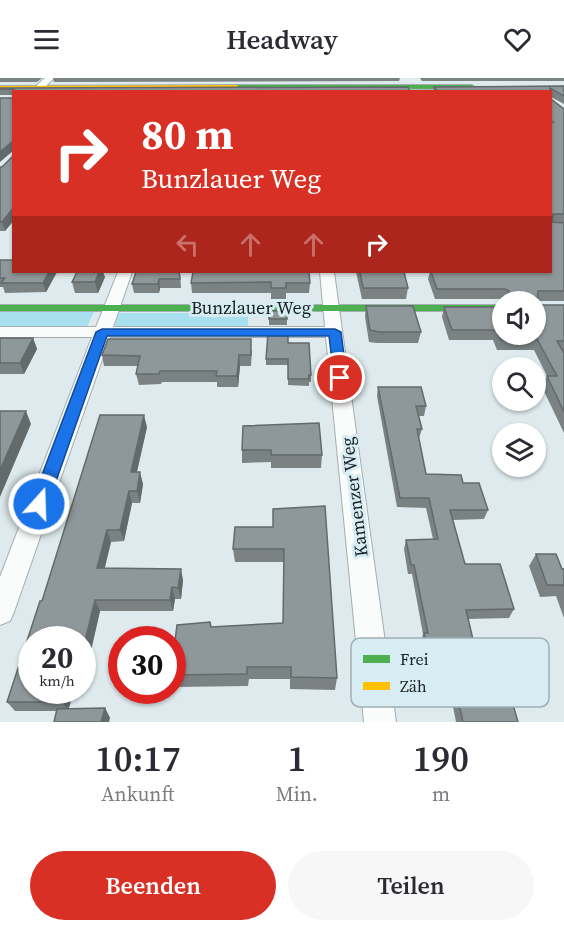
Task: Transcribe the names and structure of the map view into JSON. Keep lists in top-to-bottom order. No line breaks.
{"streets":{"street":["Bunzlauer Weg","Kamenzer Weg"]},"crossings":[["Bunzlauer Weg","Kamenzer Weg"]],"legend":["Frei","Zäh"],"page":{"header":"Headway","turn":["80 m","Bunzlauer Weg"],"speed":"20 km/h","limit":"30","eta":["10:17","Ankunft","1","Min.","190","m"],"buttons":["Beenden","Teilen"]}}
